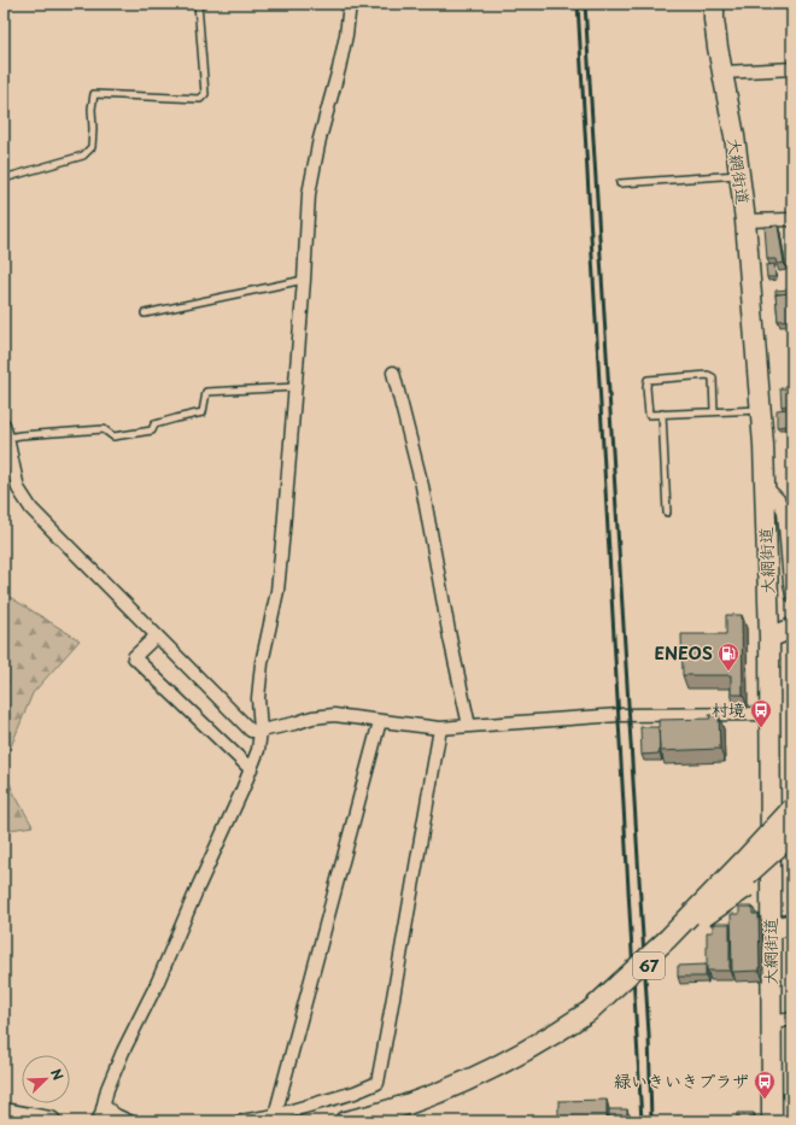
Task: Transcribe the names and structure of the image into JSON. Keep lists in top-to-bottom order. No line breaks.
{"streets":{"main road":["大網街道","67"]},"places":{"fuel station":["ENEOS"],"bus stop":["村境","緑いきいきプラザ"]},"north":"top right"}
